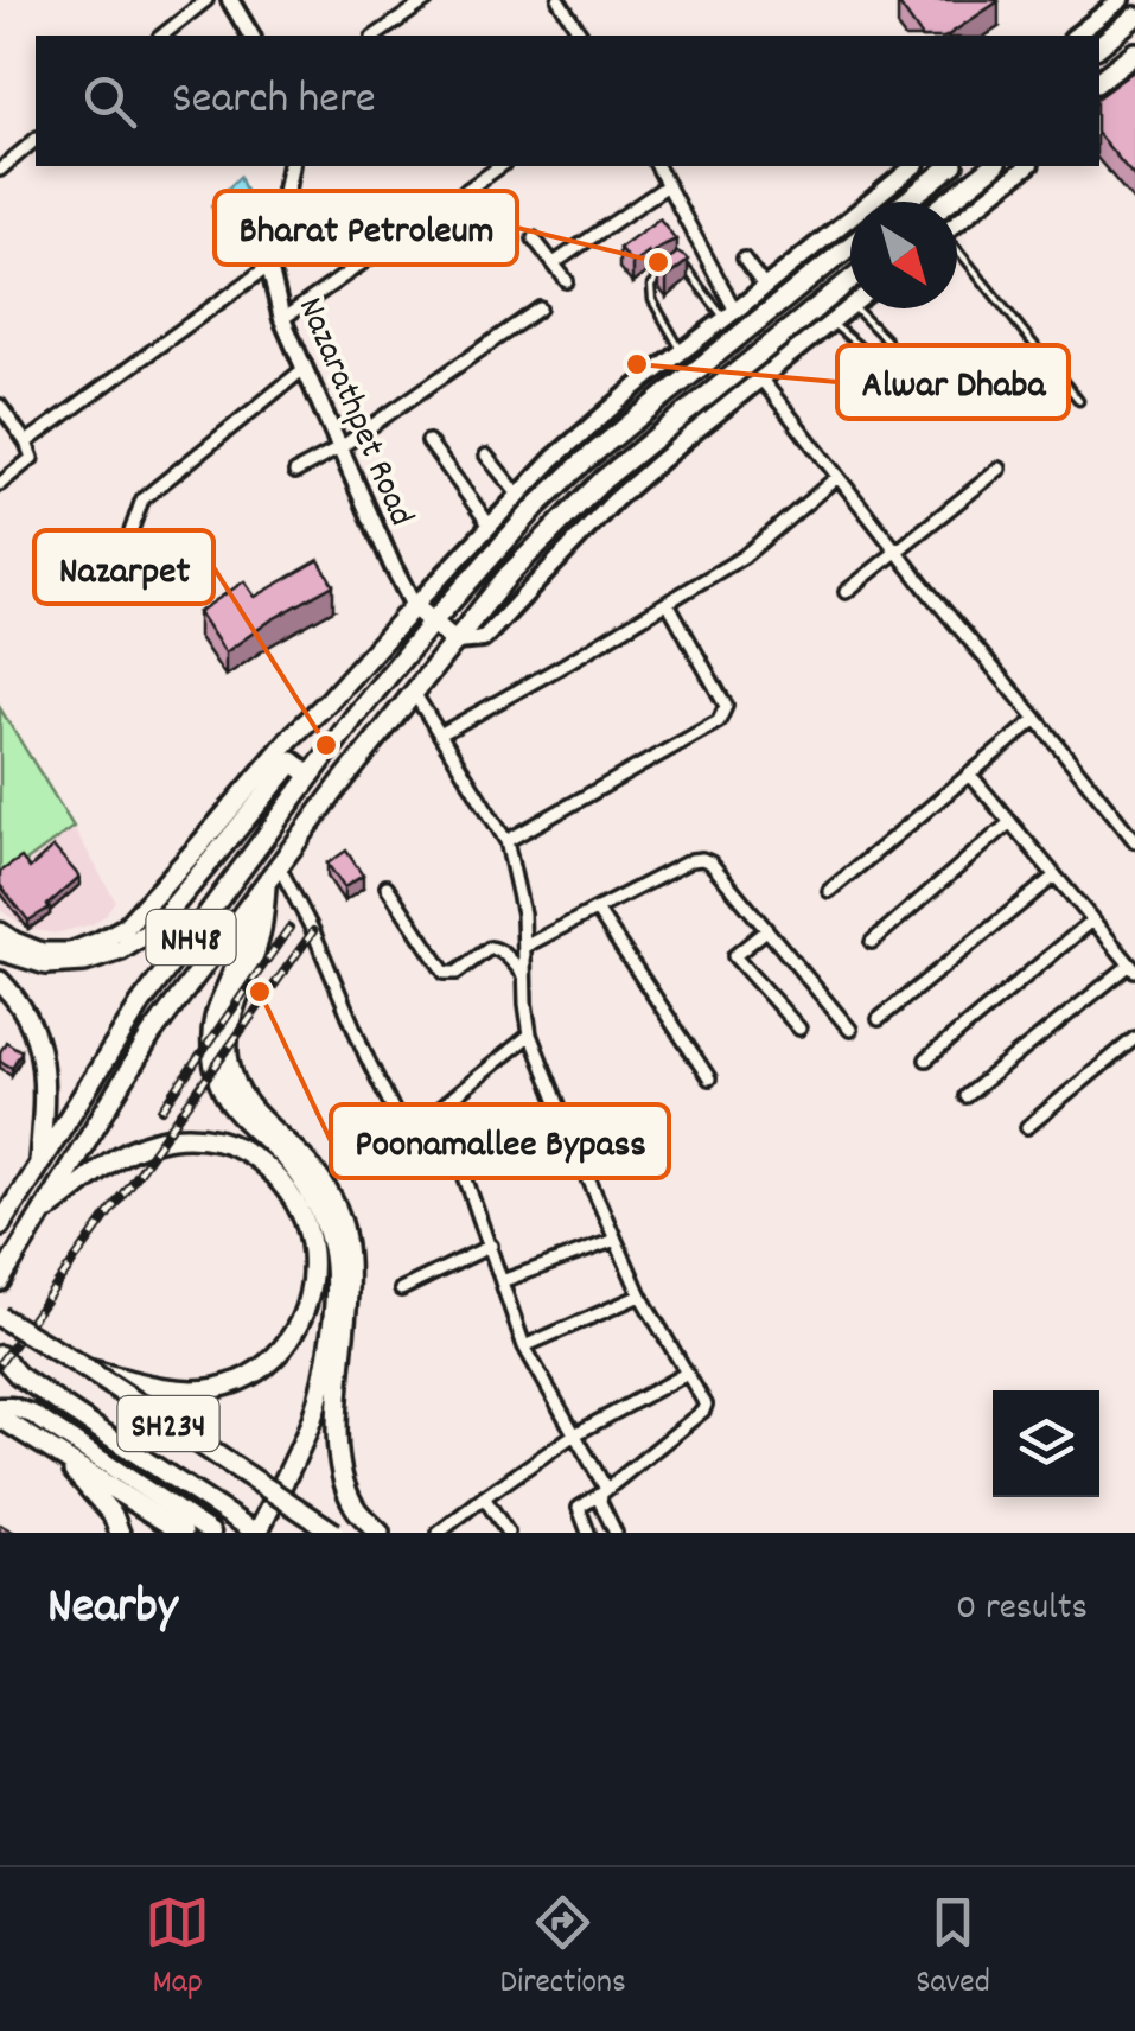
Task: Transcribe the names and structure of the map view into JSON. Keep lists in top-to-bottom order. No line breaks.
{"streets":{"highway":["NH48","SH234"],"street":["Nazarathpet Road"]},"places":["Bharat Petroleum","Alwar Dhaba","Nazarpet","Poonamallee Bypass"],"north":"bottom right","page":{"search":"Search here","heading":["Nearby","0 results"],"nav":["Map","Directions","Saved"]}}
